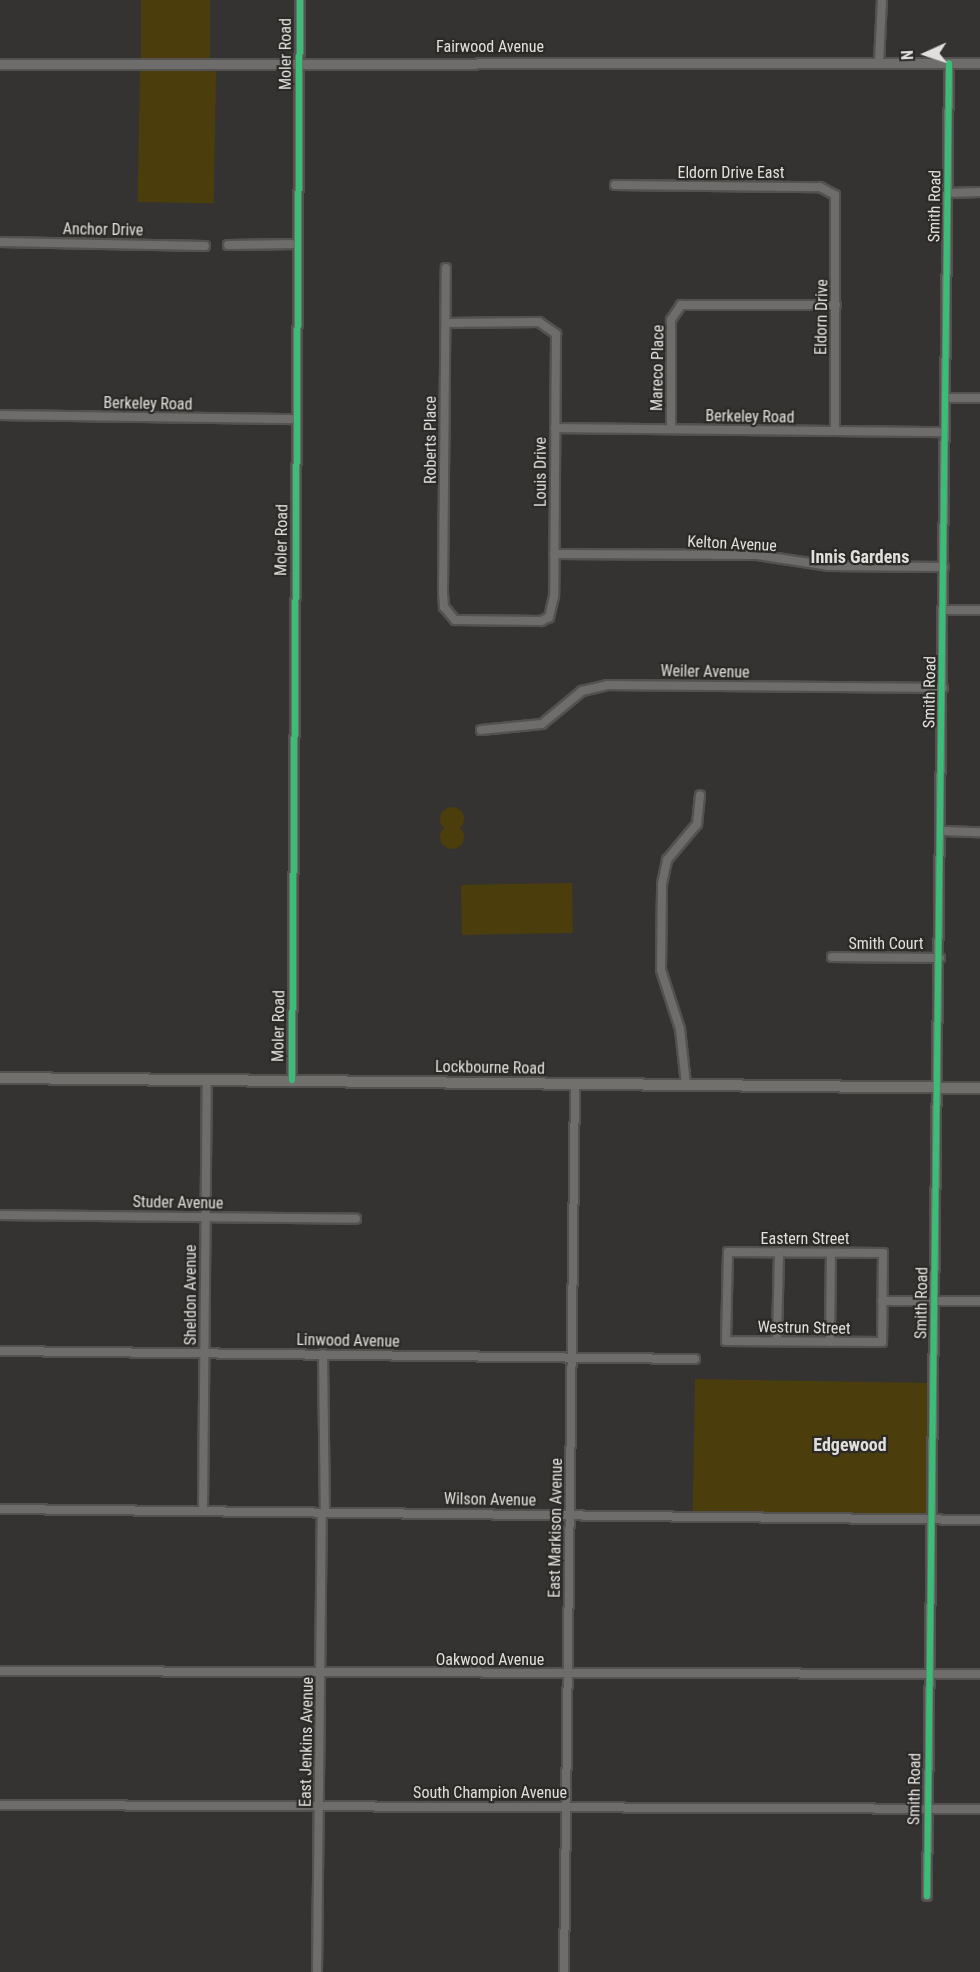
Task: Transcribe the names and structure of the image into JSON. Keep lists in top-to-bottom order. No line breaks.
{"streets":{"main road":["Lockbourne Road"],"street":["Fairwood Avenue","Moler Road","Eldorn Drive East","Smith Road","Anchor Drive","Eldorn Drive","Mareco Place","Berkeley Road","Roberts Place","Louis Drive","Kelton Avenue","Weiler Avenue","Smith Court","Studer Avenue","Eastern Street","Sheldon Avenue","Westrun Street","Linwood Avenue","Wilson Avenue","East Markison Avenue","Oakwood Avenue","East Jenkins Avenue","South Champion Avenue"]},"crossings":[["Fairwood Avenue","Moler Road"],["Fairwood Avenue","Smith Road"],["Moler Road","Berkeley Road"],["Moler Road","Lockbourne Road"],["Eldorn Drive East","Eldorn Drive"],["Smith Road","Berkeley Road"],["Smith Road","Kelton Avenue"],["Smith Road","Weiler Avenue"],["Smith Road","Smith Court"],["Smith Road","Lockbourne Road"],["Smith Road","Wilson Avenue"],["Smith Road","Oakwood Avenue"],["Smith Road","South Champion Avenue"],["Eldorn Drive","Mareco Place"],["Eldorn Drive","Berkeley Road"],["Mareco Place","Berkeley Road"],["Berkeley Road","Louis Drive"],["Roberts Place","Louis Drive"],["Louis Drive","Kelton Avenue"],["Lockbourne Road","Sheldon Avenue"],["Lockbourne Road","East Markison Avenue"],["Studer Avenue","Sheldon Avenue"],["Eastern Street","Westrun Street"],["Sheldon Avenue","Linwood Avenue"],["Sheldon Avenue","Wilson Avenue"],["Linwood Avenue","East Markison Avenue"],["Linwood Avenue","East Jenkins Avenue"],["Wilson Avenue","East Markison Avenue"],["Wilson Avenue","East Jenkins Avenue"],["East Markison Avenue","Oakwood Avenue"],["East Markison Avenue","South Champion Avenue"],["Oakwood Avenue","East Jenkins Avenue"],["East Jenkins Avenue","South Champion Avenue"]],"districts":["Innis Gardens","Edgewood"],"north":"left"}
